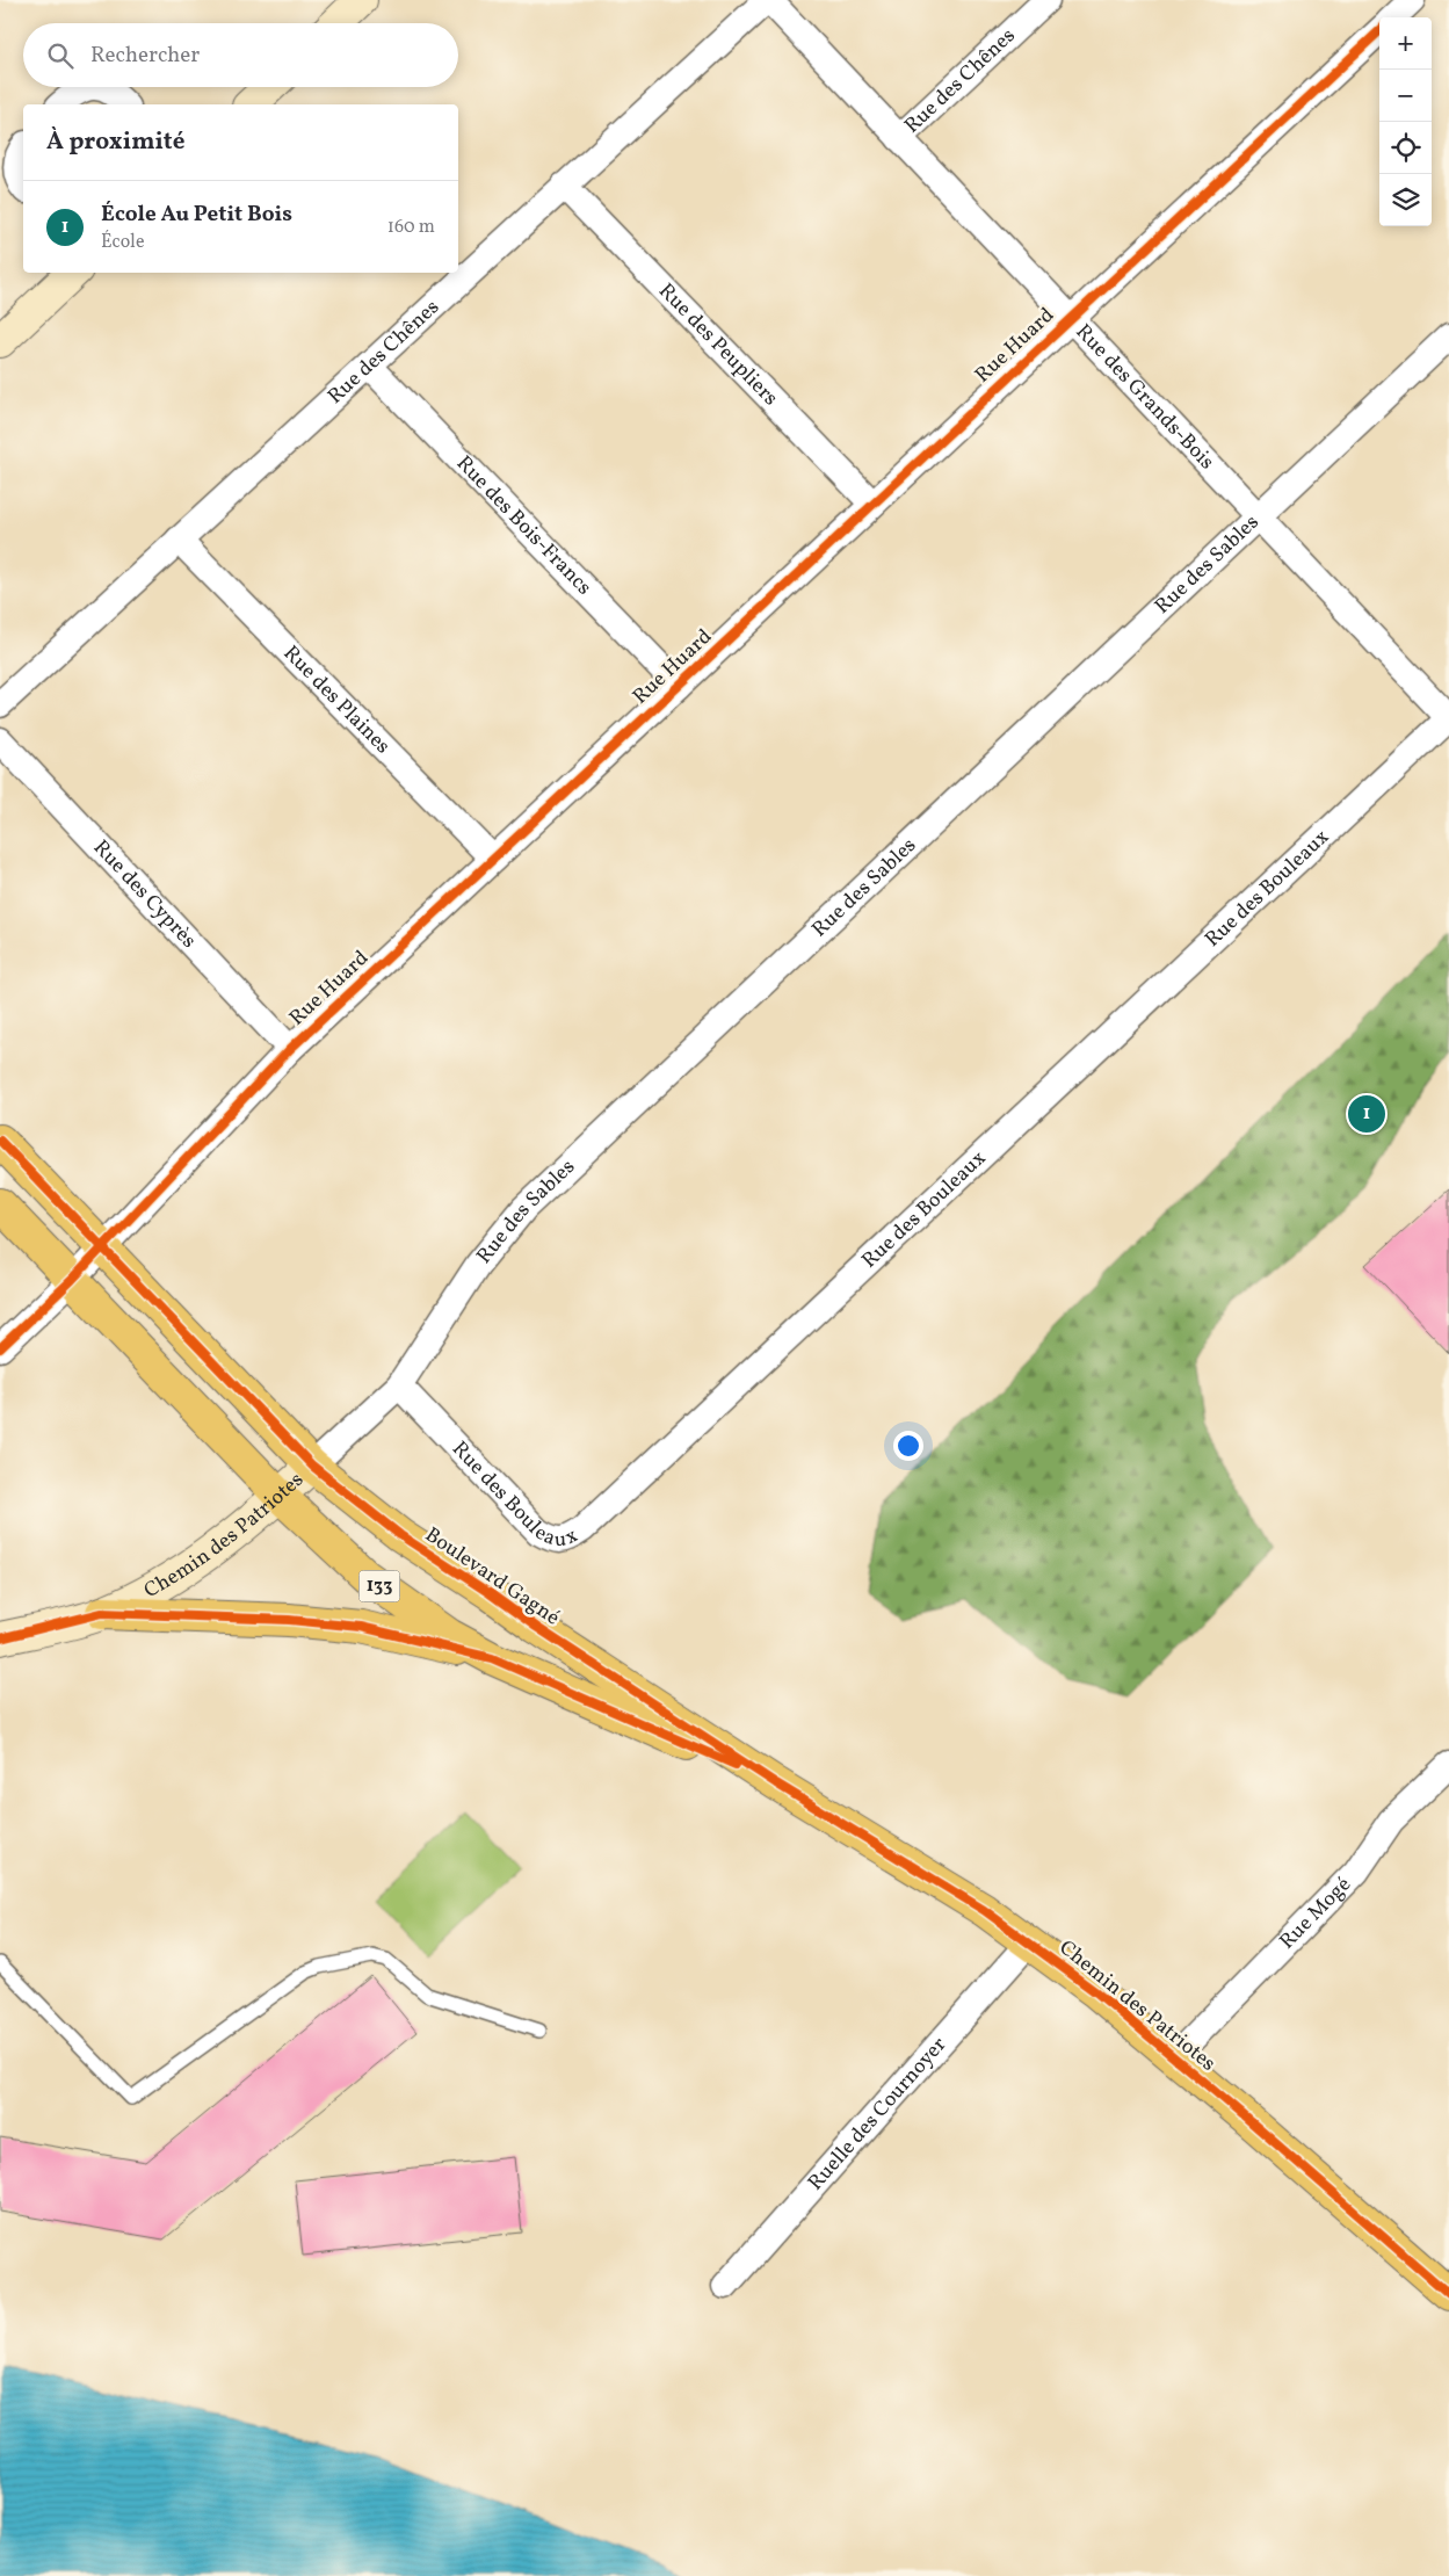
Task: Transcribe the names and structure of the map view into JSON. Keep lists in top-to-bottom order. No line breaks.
{"streets":{"main road":["Chemin des Patriotes","Boulevard Gagné","133"],"street":["Rue des Chênes","Rue des Peupliers","Rue Huard","Rue des Grands-Bois","Rue des Bois-Francs","Rue des Sables","Rue des Plaines","Rue des Bouleaux","Rue des Cyprès","Rue Mogé","Ruelle des Cournoyer"]},"crossings":[["Rue des Chênes","Rue des Peupliers"],["Rue des Chênes","Rue des Grands-Bois"],["Rue des Chênes","Rue des Bois-Francs"],["Rue des Chênes","Rue des Plaines"],["Rue des Peupliers","Rue Huard"],["Rue Huard","Rue des Grands-Bois"],["Rue Huard","Rue des Bois-Francs"],["Rue Huard","Rue des Plaines"],["Rue Huard","Rue des Cyprès"],["Rue Huard","Boulevard Gagné"],["Rue Huard","133"],["Rue des Grands-Bois","Rue des Sables"],["Rue des Grands-Bois","Rue des Bouleaux"],["Rue des Sables","Rue des Bouleaux"],["Rue des Sables","Chemin des Patriotes"],["Rue des Sables","Boulevard Gagné"],["Chemin des Patriotes","Boulevard Gagné"],["Chemin des Patriotes","133"],["Chemin des Patriotes","Rue Mogé"],["Chemin des Patriotes","Ruelle des Cournoyer"],["Boulevard Gagné","133"]],"page":{"map_buttons":["+","−"],"search":"Rechercher","heading":"À proximité","list":[{"mark":"1","name":"École Au Petit Bois","note":"École","value":"160 m"}],"pins":"1"}}
